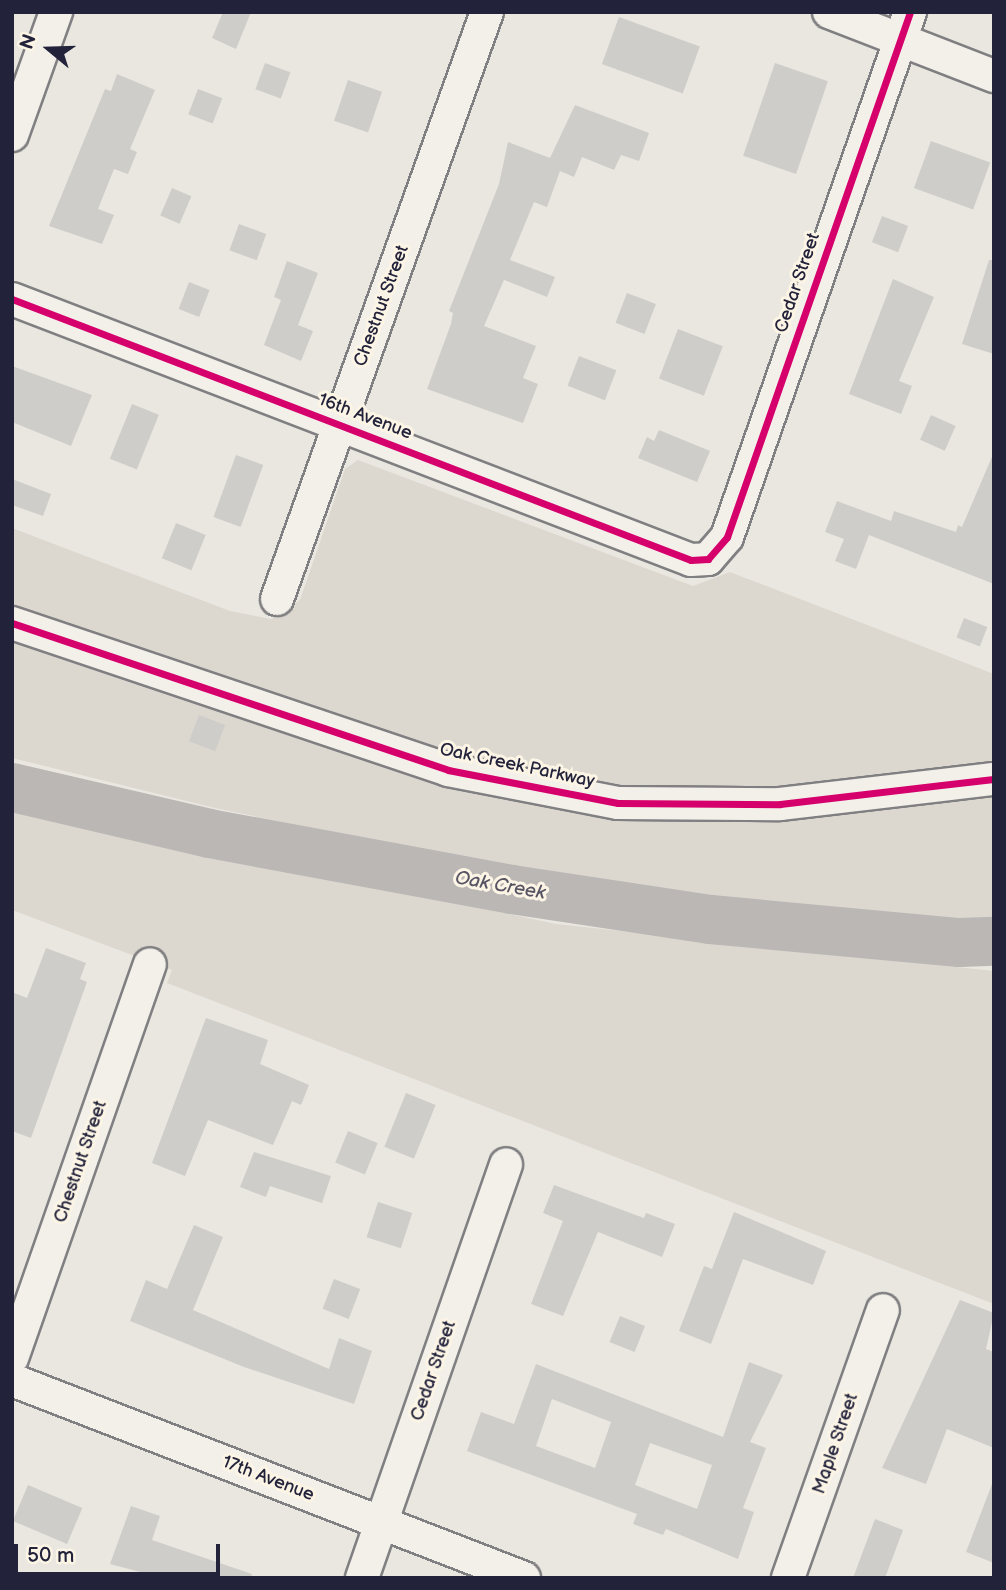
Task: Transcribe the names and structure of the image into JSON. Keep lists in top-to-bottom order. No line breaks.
{"streets":{"street":["Cedar Street","Chestnut Street","16th Avenue","Oak Creek Parkway","Maple Street","17th Avenue"]},"crossings":[["Cedar Street","16th Avenue"],["Cedar Street","17th Avenue"],["Chestnut Street","16th Avenue"]],"water":["Oak Creek"],"scale_bar":"50 m","north":"left"}
